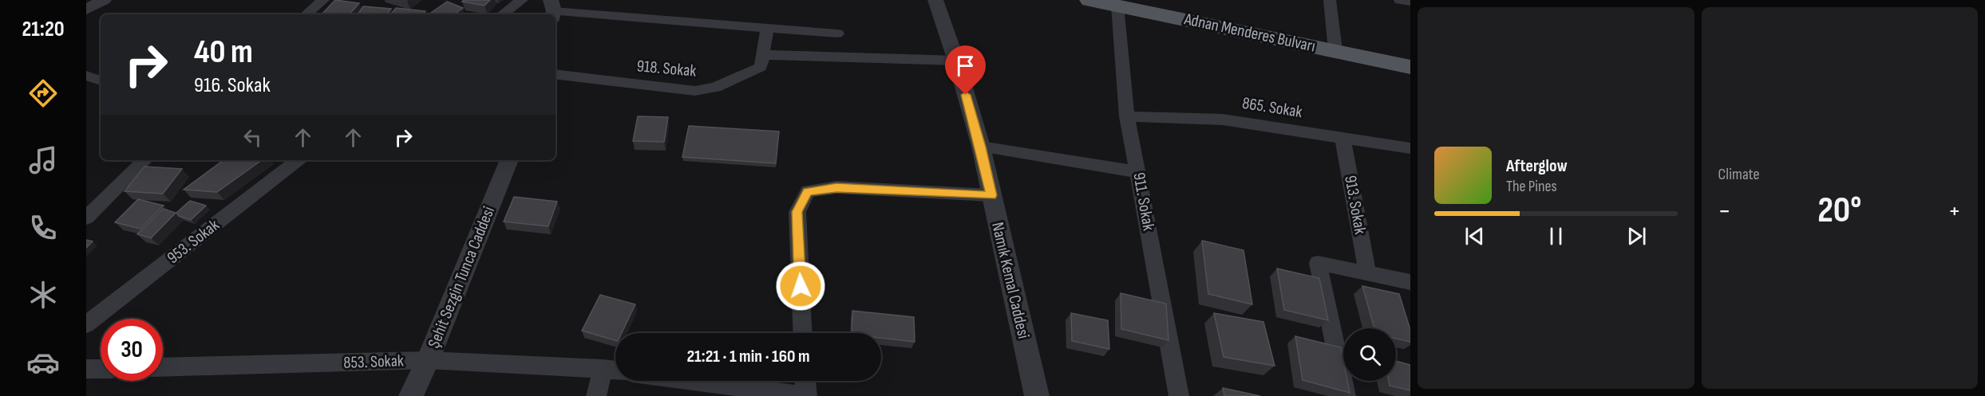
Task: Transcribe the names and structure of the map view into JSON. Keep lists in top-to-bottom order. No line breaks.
{"streets":{"main road":["Adnan Menderes Bulvarı"],"street":["918. Sokak","865. Sokak","911. Sokak","913. Sokak","953. Sokak","Şehit Sezgin Tunca Caddesi","Namık Kemal Caddesi","853. Sokak"]},"crossings":[["Adnan Menderes Bulvarı","911. Sokak"],["865. Sokak","911. Sokak"],["865. Sokak","913. Sokak"],["Şehit Sezgin Tunca Caddesi","853. Sokak"]],"page":{"tabs":"21:20","tile":"Climate","turn":["40 m","916. Sokak"],"song":["Afterglow","The Pines"],"heat":["−","20°","+"],"limit":"30","trip":"21:21 · 1 min · 160 m"}}
